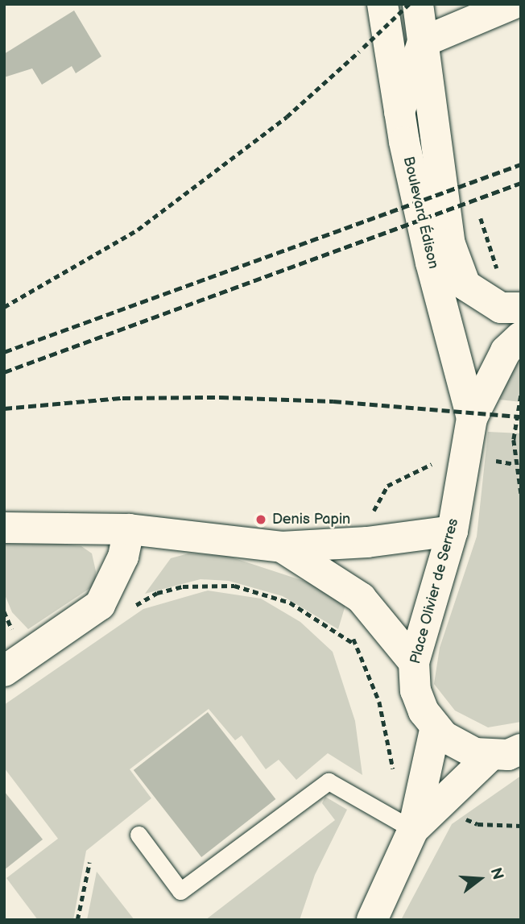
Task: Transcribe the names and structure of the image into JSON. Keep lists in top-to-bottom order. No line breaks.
{"streets":{"main road":["Boulevard Édison","Place Olivier de Serres"]},"crossings":[["Boulevard Édison","Place Olivier de Serres"]],"places":["Denis Papin"],"north":"right"}
